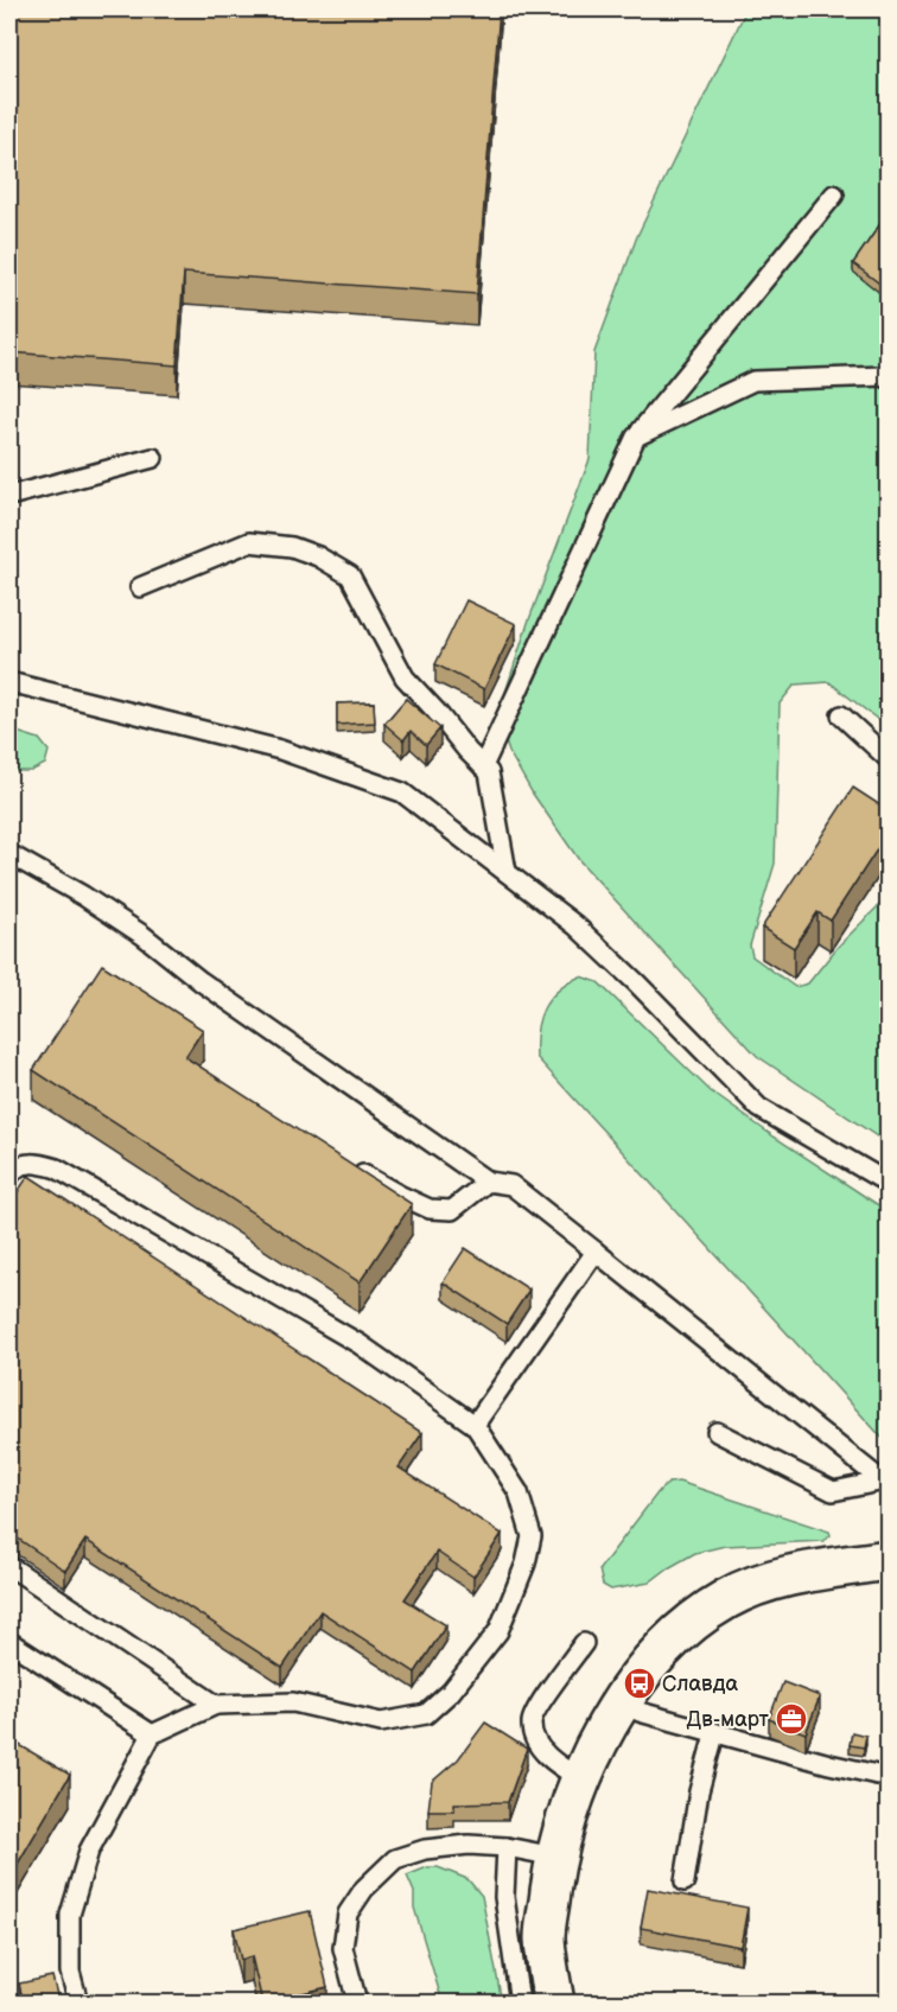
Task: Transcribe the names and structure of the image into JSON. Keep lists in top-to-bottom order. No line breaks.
{"places":{"bus stop":["Славда"],"office":["Дв-март"]}}
